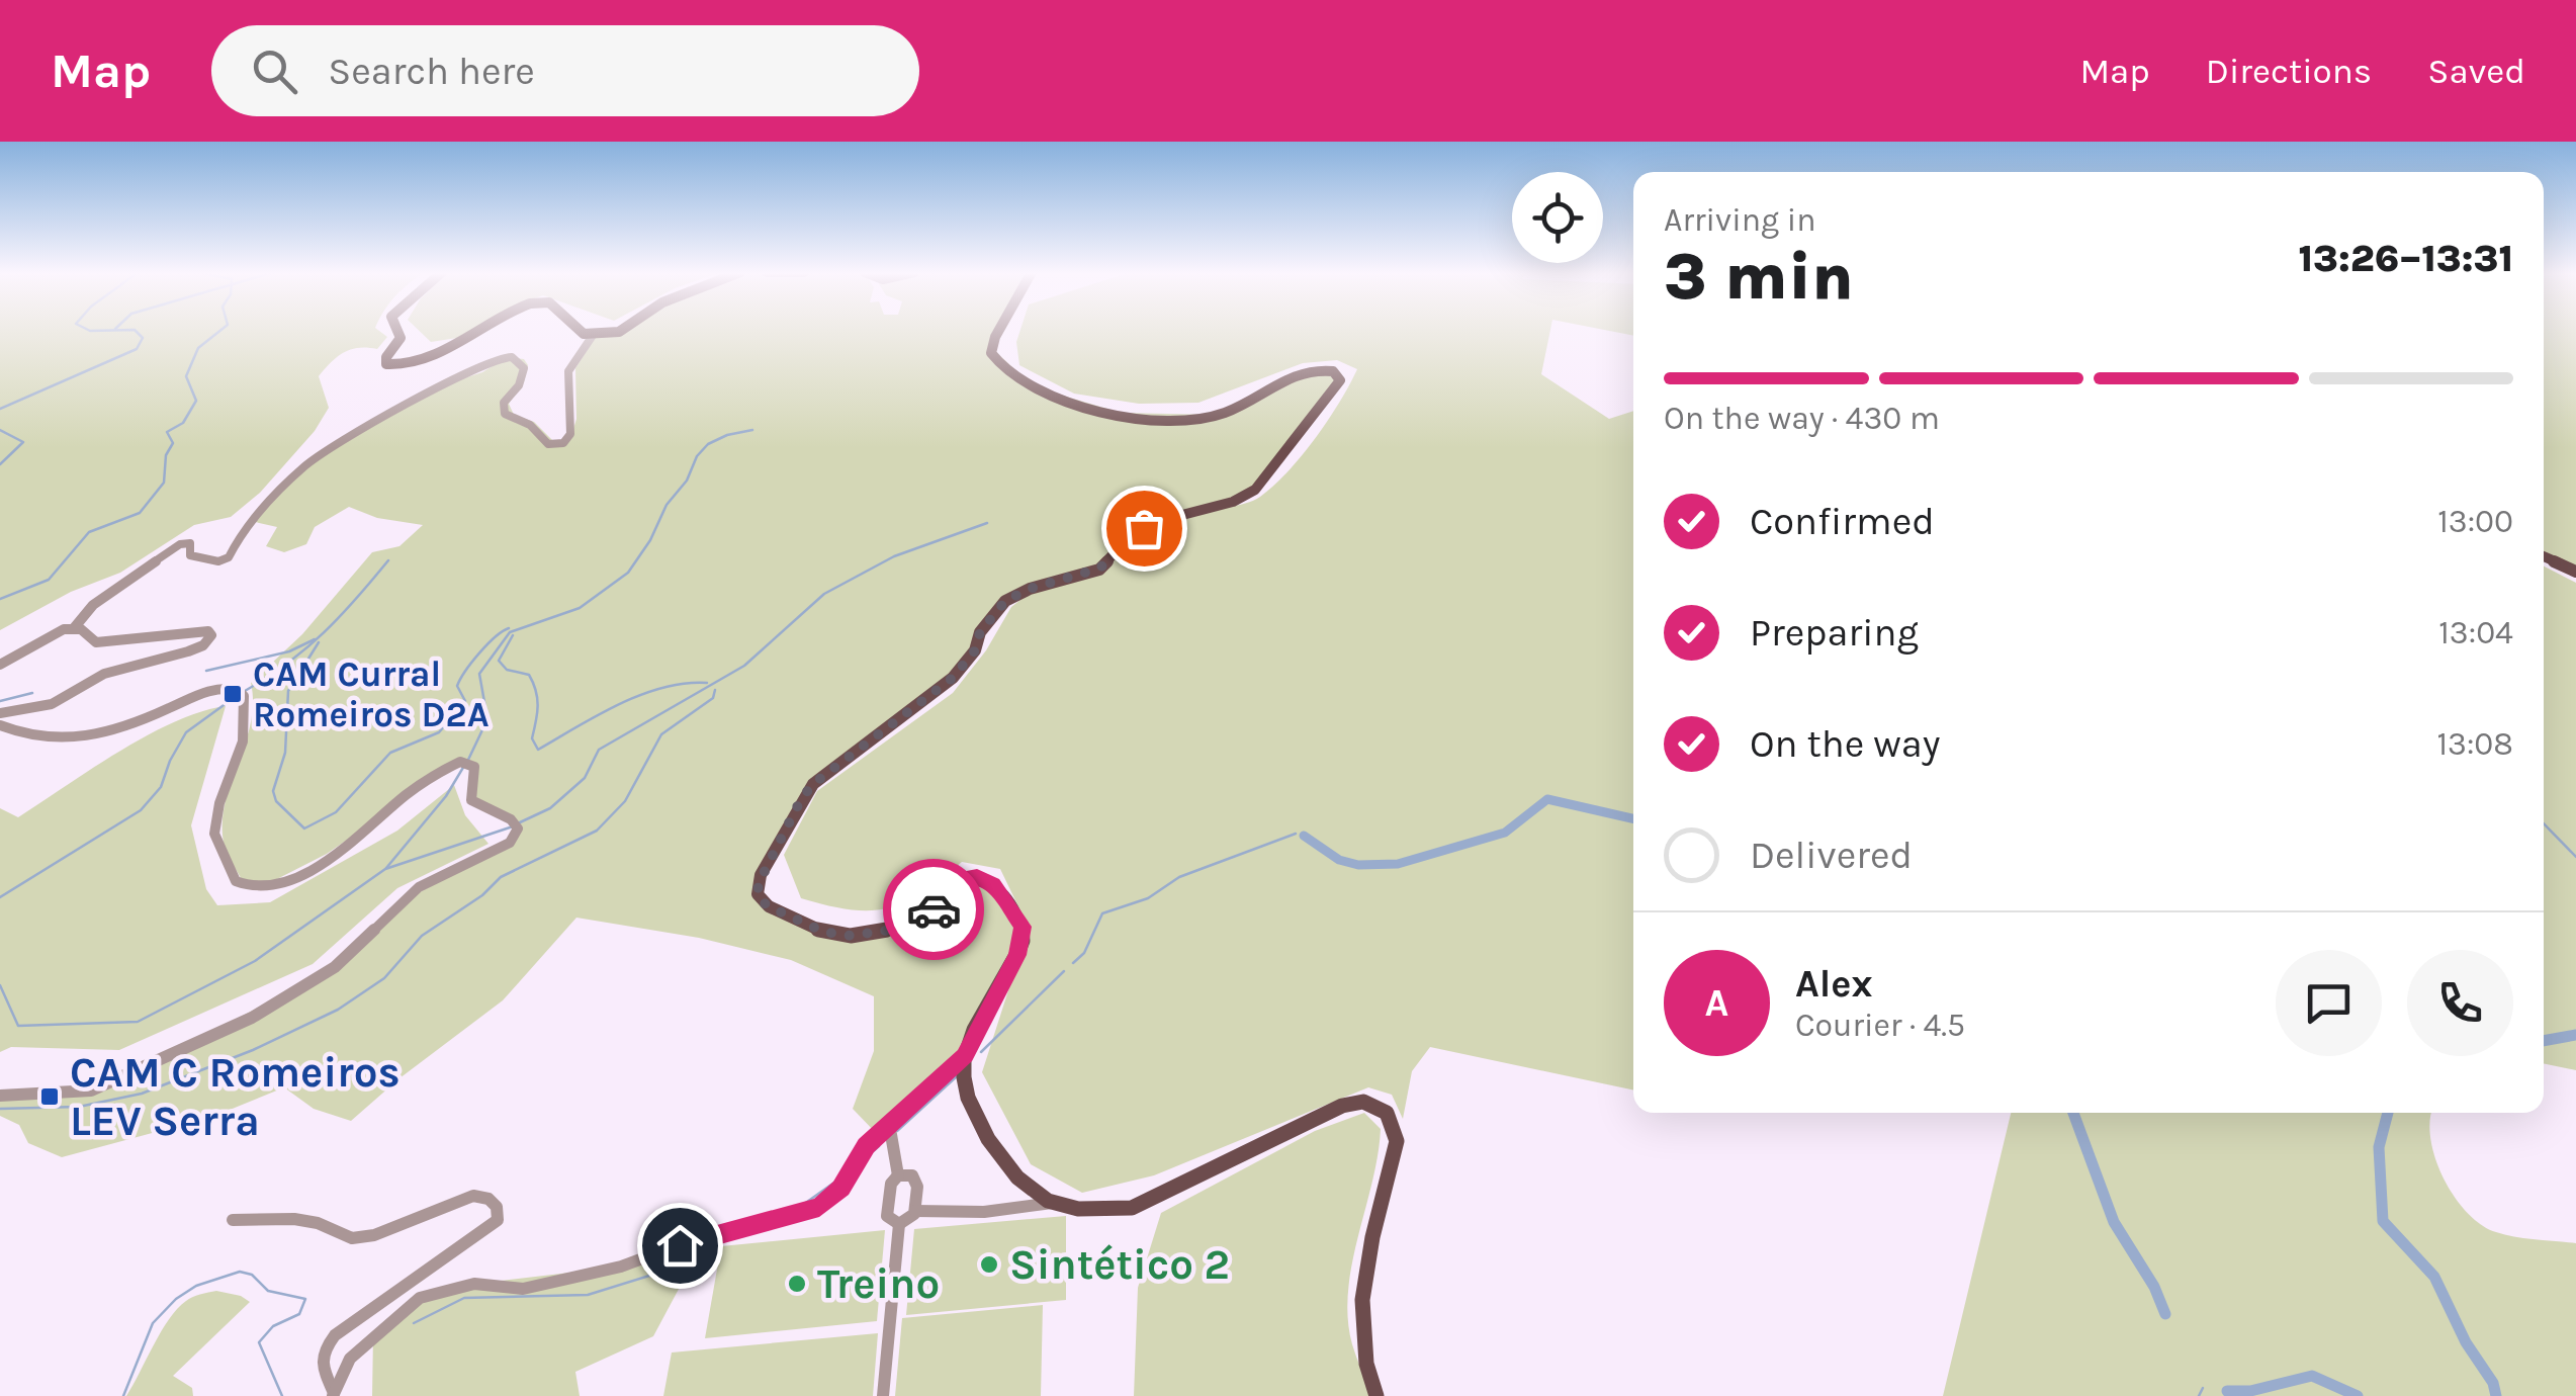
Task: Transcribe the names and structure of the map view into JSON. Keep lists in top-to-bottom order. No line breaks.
{"places":{"transit":["CAM Curral Romeiros D2A","CAM C Romeiros LEV Serra"],"other":["Sintético 2","Treino"]},"page":{"header":"Map","search":"Search here","nav":["Map","Directions","Saved"],"heading":["3 min","Arriving in","13:26–13:31"],"panel":["Alex","Courier · 4.5"],"bar":"On the way · 430 m","list":[["Confirmed","13:00"],["Preparing","13:04"],["On the way","13:08"],"Delivered"],"round":"A"}}
